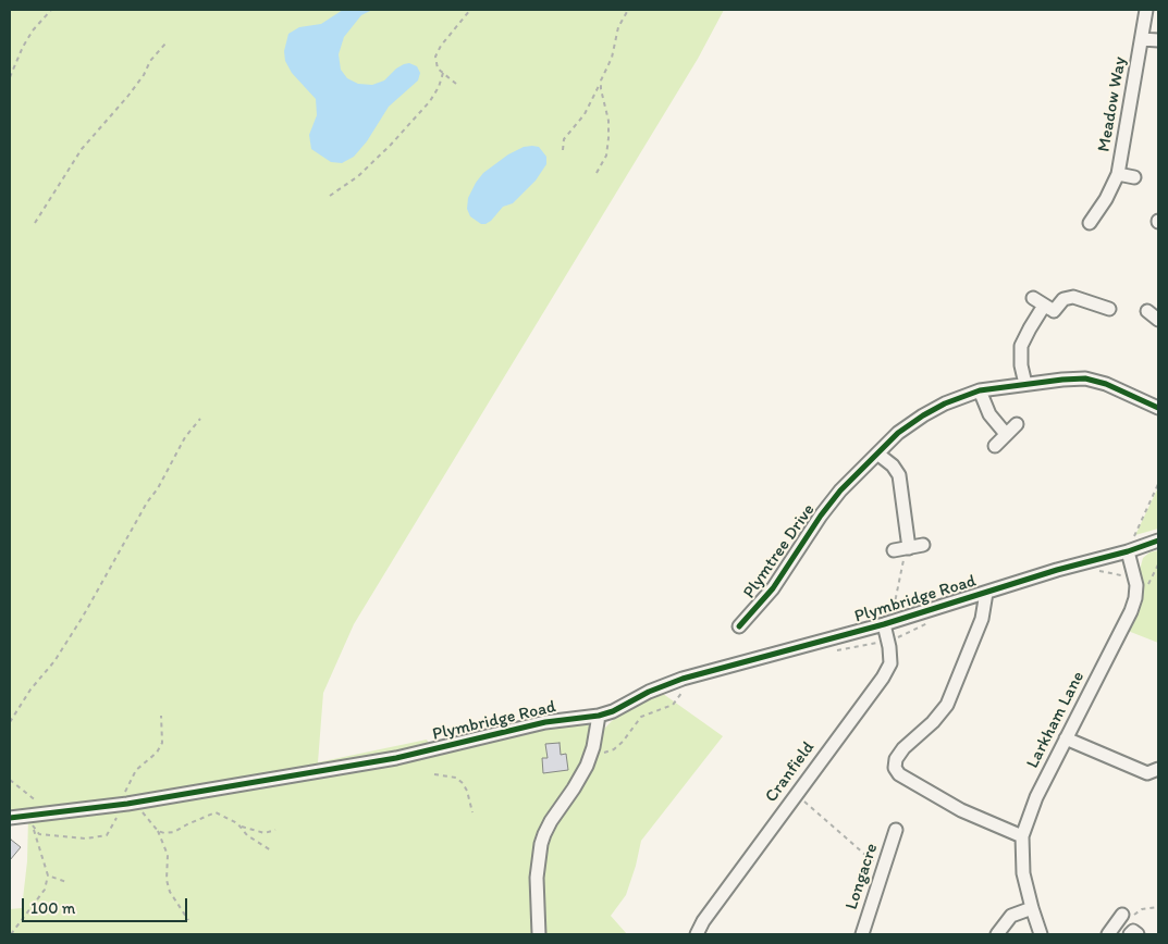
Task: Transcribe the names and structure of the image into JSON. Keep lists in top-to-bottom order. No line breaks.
{"streets":{"street":["Meadow Way","Plymtree Drive","Plymbridge Road","Larkham Lane","Cranfield","Longacre"]},"crossings":[["Plymbridge Road","Larkham Lane"],["Plymbridge Road","Cranfield"]],"scale_bar":"100 m"}
